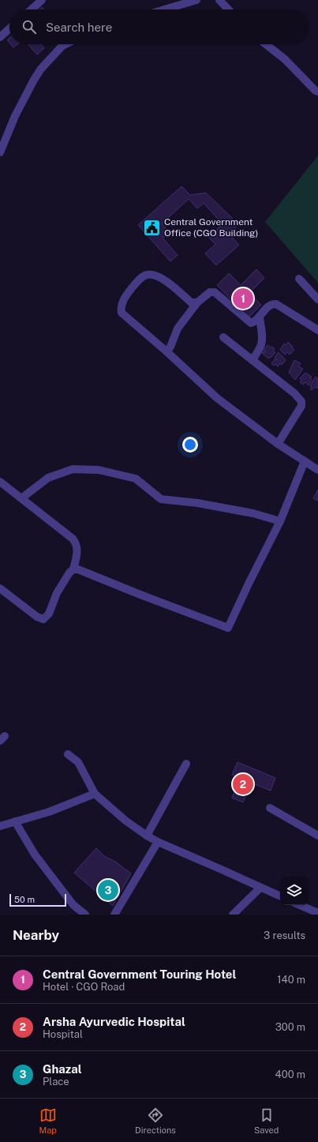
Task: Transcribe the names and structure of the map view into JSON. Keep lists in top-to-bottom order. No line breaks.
{"places":{"public building":["Central Government Office (CGO Building)"]},"scale_bar":"50 m","page":{"search":"Search here","pins":["1","2","3"],"scale":"50 m","heading":["Nearby","3 results"],"list":[{"mark":"1","name":"Central Government Touring Hotel","note":"Hotel · CGO Road","value":"140 m"},{"mark":"2","name":"Arsha Ayurvedic Hospital","note":"Hospital","value":"300 m"},{"mark":"3","name":"Ghazal","note":"Place","value":"400 m"}],"nav":["Map","Directions","Saved"]}}
